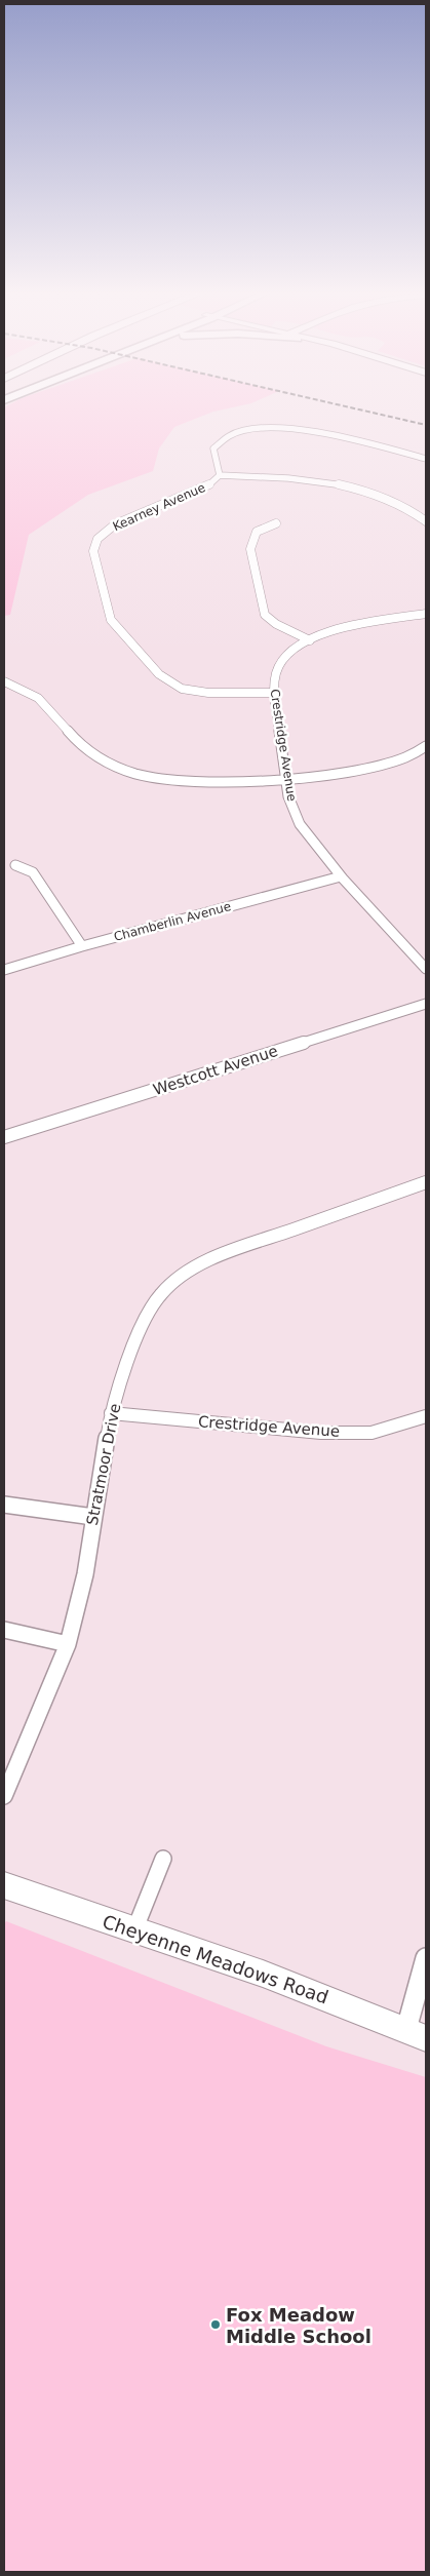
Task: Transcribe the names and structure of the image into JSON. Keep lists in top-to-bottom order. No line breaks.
{"streets":{"main road":["Cheyenne Meadows Road"],"street":["Kearney Avenue","Crestridge Avenue","Chamberlin Avenue","Westcott Avenue","Stratmoor Drive"]},"crossings":[["Kearney Avenue","Crestridge Avenue"],["Crestridge Avenue","Chamberlin Avenue"],["Crestridge Avenue","Stratmoor Drive"]],"places":["Fox Meadow Middle School"]}
